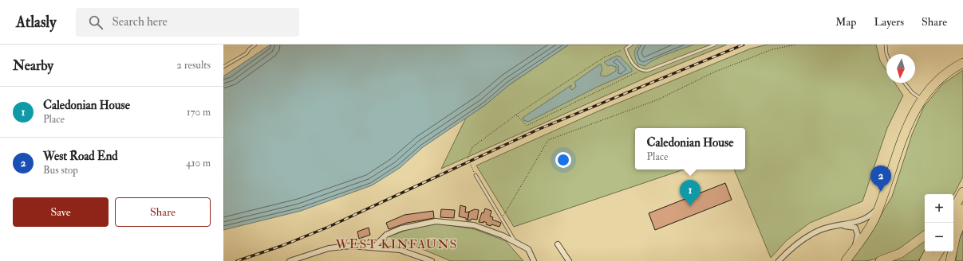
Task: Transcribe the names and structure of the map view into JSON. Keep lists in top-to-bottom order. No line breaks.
{"districts":["WEST KINFAUNS"],"north":"bottom","page":{"header":"Atlasly","search":"Search here","nav":["Map","Layers","Share"],"heading":["Nearby","2 results"],"list":[{"mark":"1","name":"Caledonian House","note":"Place","value":"170 m"},{"mark":"2","name":"West Road End","note":"Bus stop","value":"410 m"}],"popup":["Caledonian House","Place"],"pins":["2","1"],"buttons":["Save","Share"],"map_buttons":["+","−"]}}
